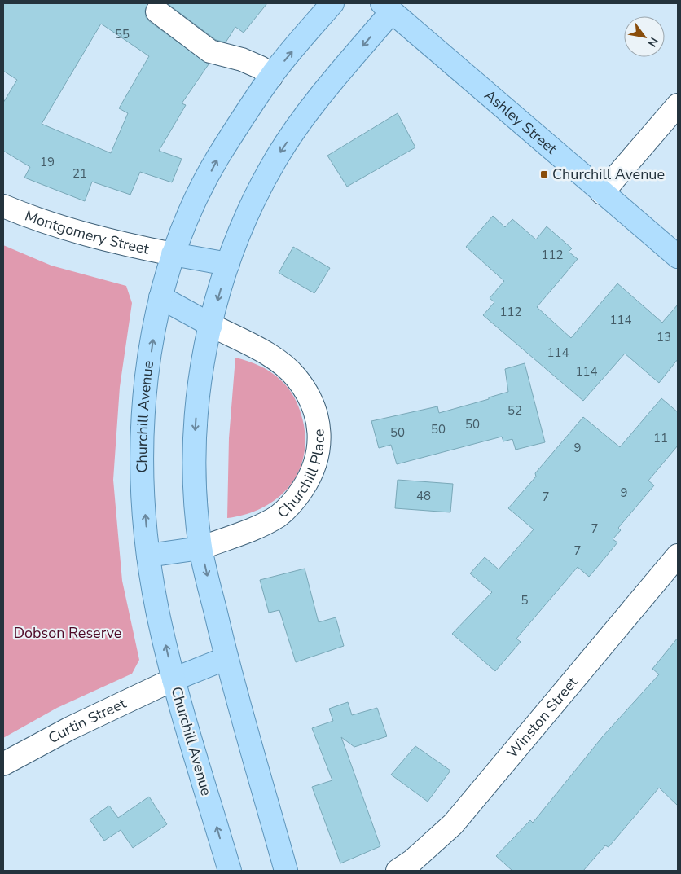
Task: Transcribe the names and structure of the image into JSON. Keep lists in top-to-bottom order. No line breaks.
{"streets":{"main road":["Ashley Street","Churchill Avenue"],"street":["Montgomery Street","Churchill Place","Winston Street","Curtin Street"]},"crossings":[["Montgomery Street","Churchill Avenue"],["Churchill Avenue","Curtin Street"]],"parks":["Dobson Reserve"],"places":{"transit":["Churchill Avenue"]},"house_numbers":["55","19","21","112","112","114","13","114","114","52","50","50","50","11","9","9","48","7","7","7","5"],"north":"bottom right"}
